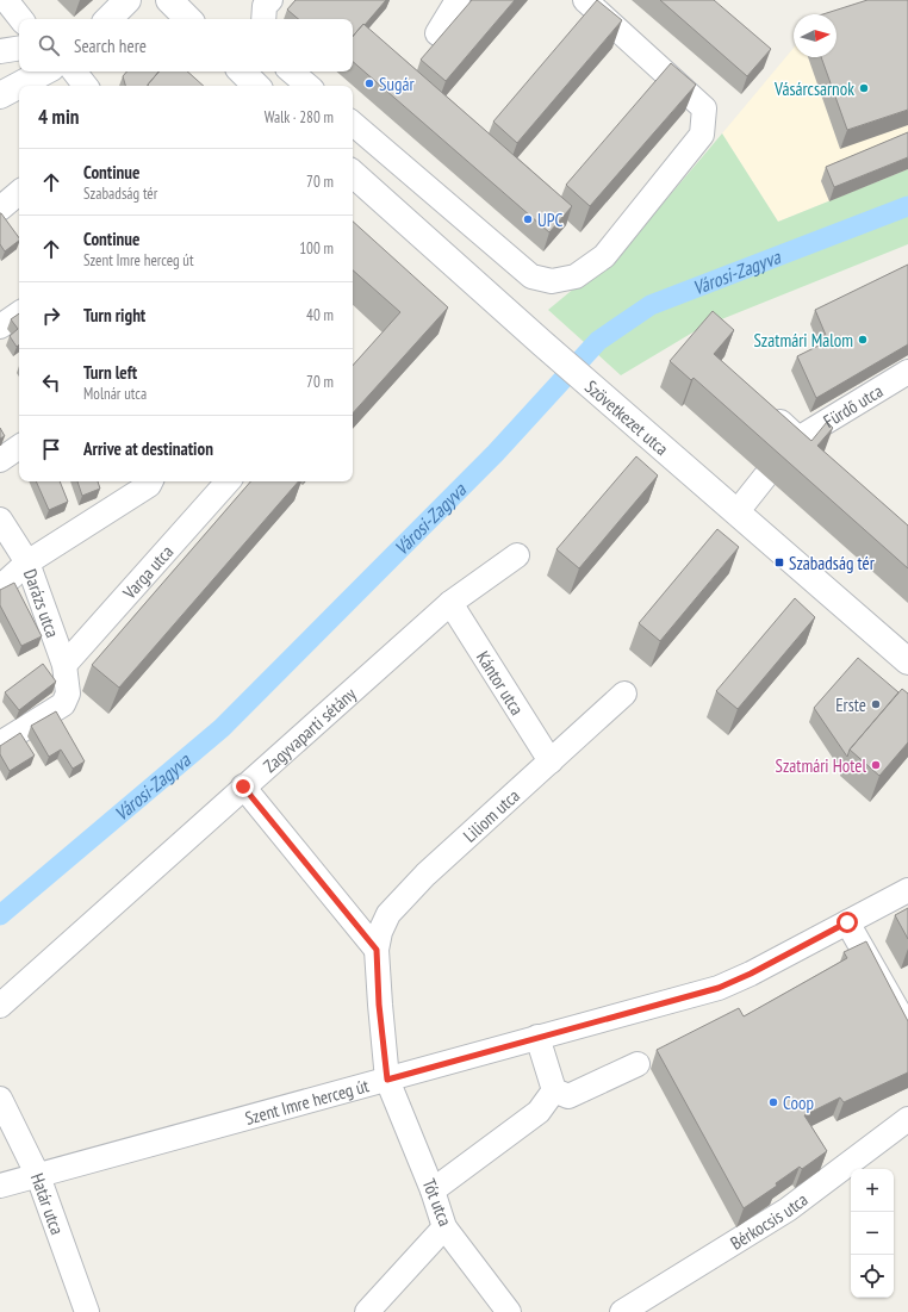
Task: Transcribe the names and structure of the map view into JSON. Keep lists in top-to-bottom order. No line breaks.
{"streets":{"street":["Fürdő utca","Szövetkezet utca","Varga utca","Darázs utca","Kántor utca","Zagyvaparti sétány","Liliom utca","Szent Imre herceg út","Tót utca","Határ utca","Bérkocsis utca"]},"crossings":[["Varga utca","Darázs utca"],["Kántor utca","Zagyvaparti sétány"],["Kántor utca","Liliom utca"],["Liliom utca","Szent Imre herceg út"],["Liliom utca","Tót utca"],["Szent Imre herceg út","Tót utca"],["Szent Imre herceg út","Határ utca"]],"water":["Városi-Zagyva"],"places":{"other":["Sugár","Vásárcsarnok","UPC","Szatmári Malom","Erste","Szatmári Hotel","Coop"],"transit":["Szabadság tér"]},"north":"right","page":{"search":"Search here","heading":["4 min","Walk · 280 m"],"list":[["Continue","Szabadság tér","70 m"],["Continue","Szent Imre herceg út","100 m"],["Turn right","40 m"],["Turn left","Molnár utca","70 m"],"Arrive at destination"],"map_buttons":["+","−"]}}
